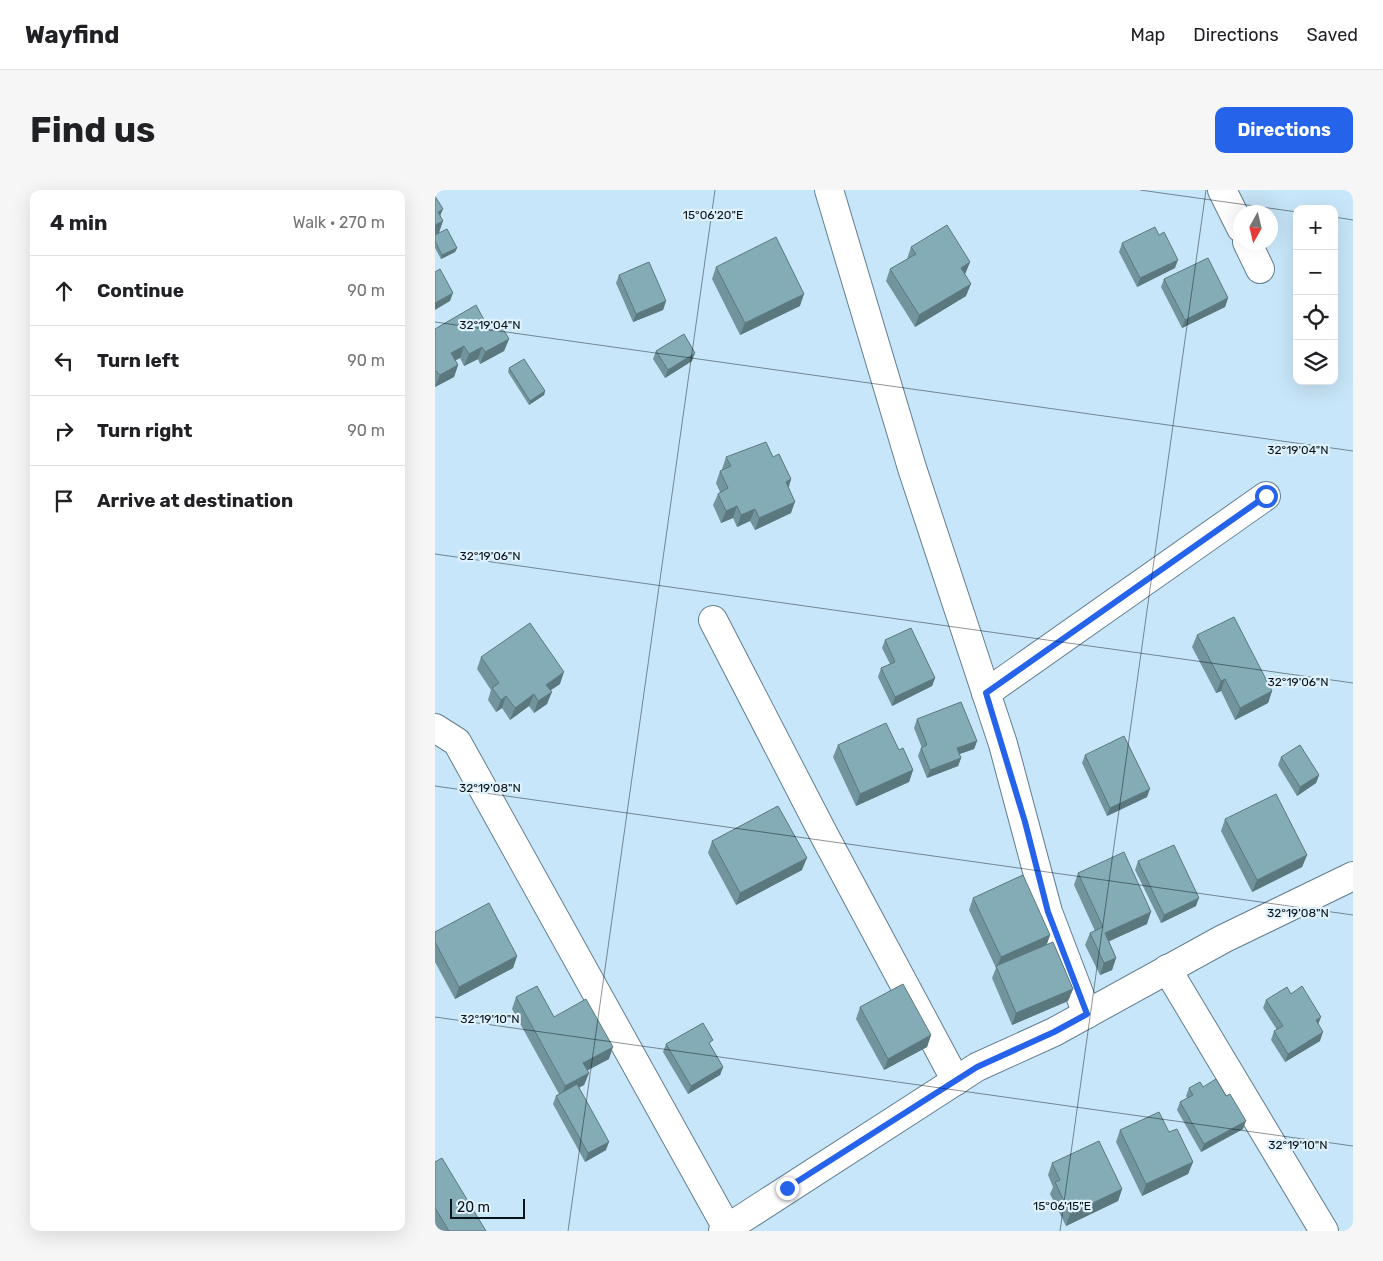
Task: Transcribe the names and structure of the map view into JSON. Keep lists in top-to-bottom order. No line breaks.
{"scale_bar":"20 m","north":"bottom","page":{"header":"Wayfind","nav":["Map","Directions","Saved"],"buttons":"Directions","title":"Find us","heading":["4 min","Walk · 270 m"],"map_buttons":["+","−"],"list":[["Continue","90 m"],["Turn left","90 m"],["Turn right","90 m"],"Arrive at destination"],"scale":"20 m"},"coordinates":["15°06'20\"E","32°19'04\"N","32°19'06\"N","32°19'08\"N","32°19'10\"N","15°06'15\"E"]}
